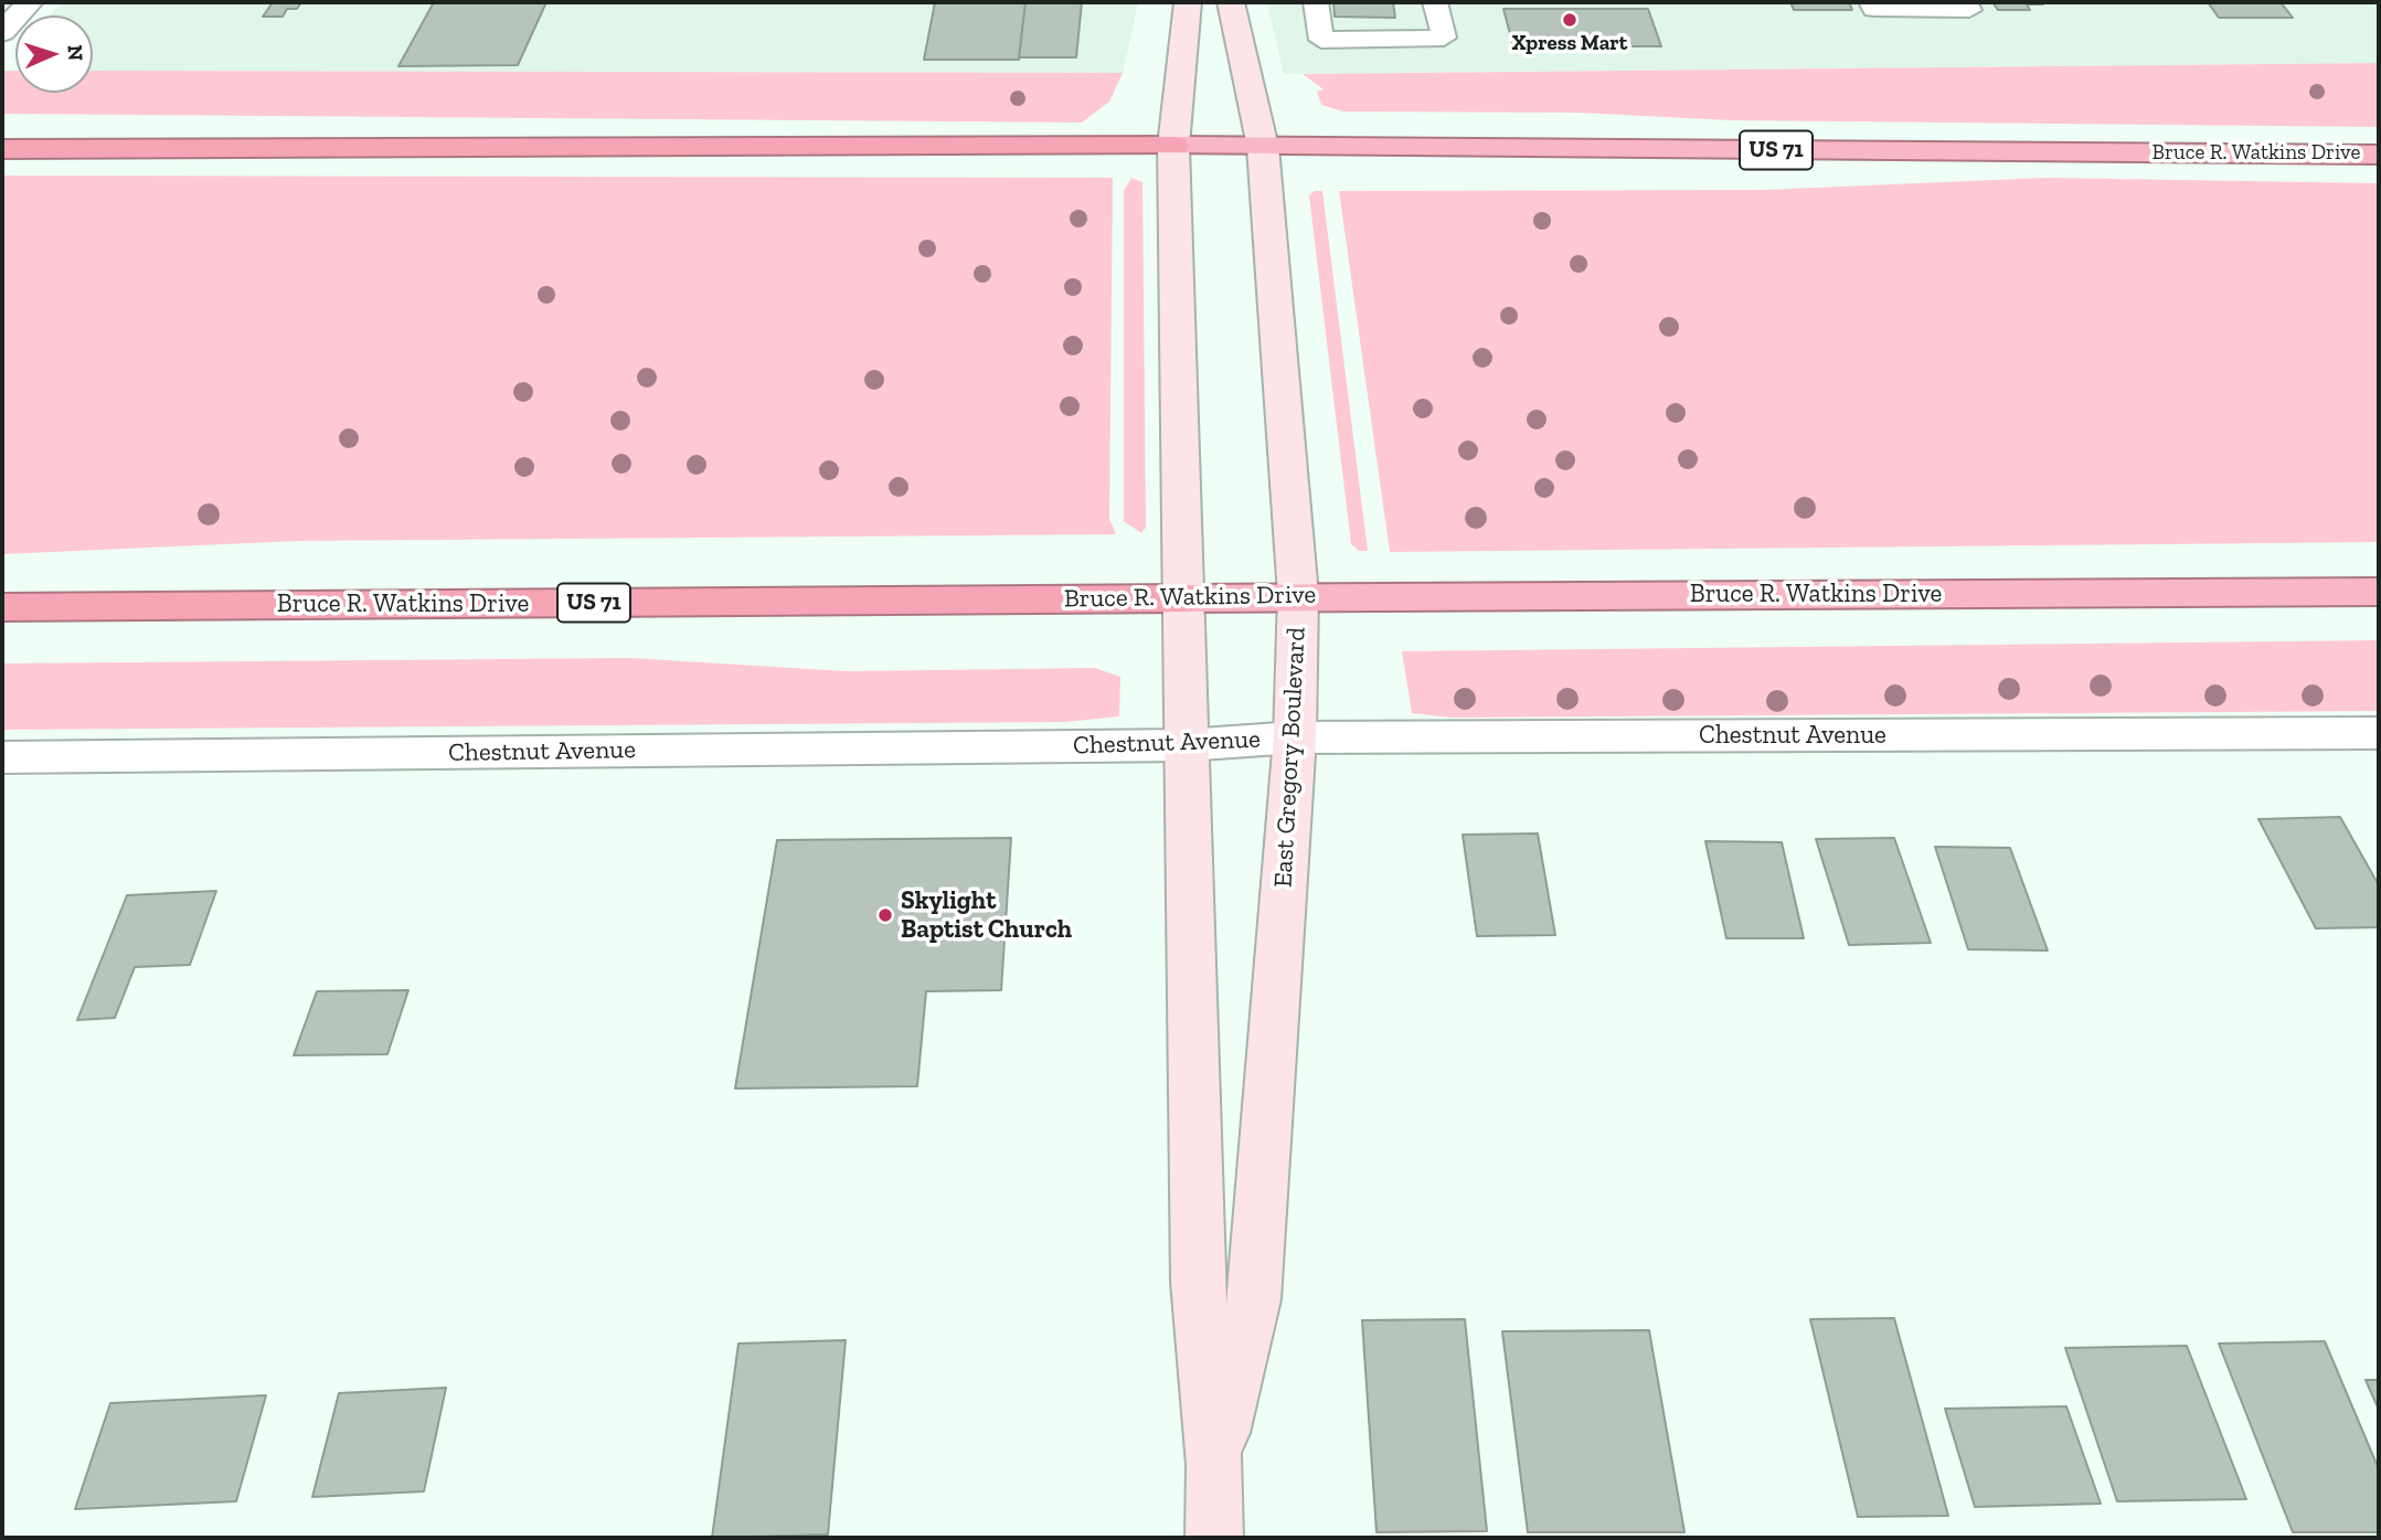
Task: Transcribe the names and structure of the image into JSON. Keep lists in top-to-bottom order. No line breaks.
{"streets":{"highway":["US 71","Bruce R. Watkins Drive"],"main road":["East Gregory Boulevard"],"street":["Chestnut Avenue"]},"crossings":[["Bruce R. Watkins Drive","East Gregory Boulevard"],["Chestnut Avenue","East Gregory Boulevard"]],"places":["Xpress Mart","Skylight Baptist Church"],"north":"right"}
